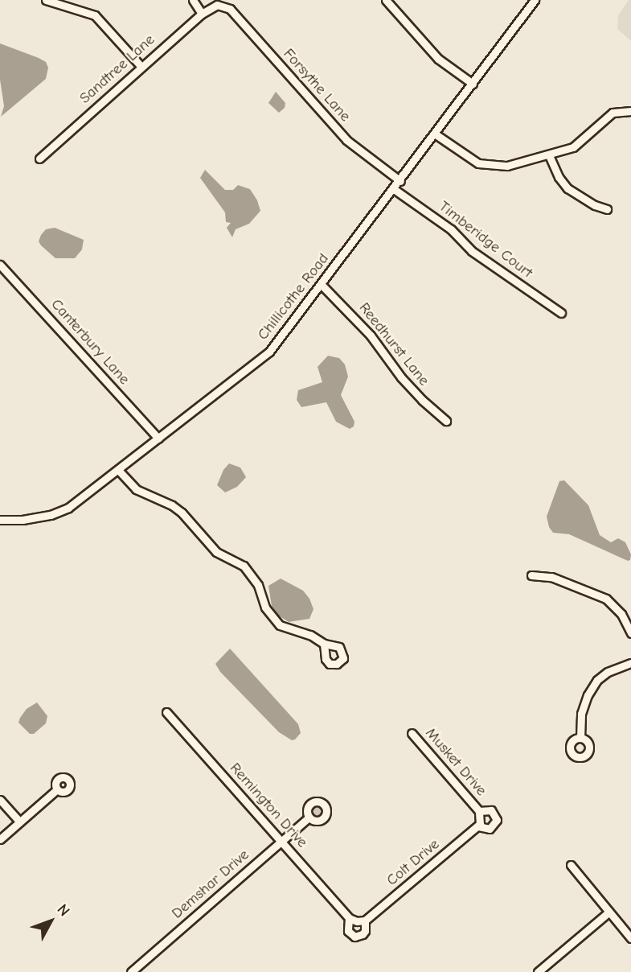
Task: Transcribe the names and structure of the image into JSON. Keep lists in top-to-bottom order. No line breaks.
{"streets":{"street":["Sandtree Lane","Forsythe Lane","Timberidge Court","Chillicothe Road","Canterbury Lane","Reedhurst Lane","Musket Drive","Remington Drive","Colt Drive","Demshar Drive"]},"crossings":[["Sandtree Lane","Forsythe Lane"],["Forsythe Lane","Chillicothe Road"],["Timberidge Court","Chillicothe Road"],["Chillicothe Road","Canterbury Lane"],["Chillicothe Road","Reedhurst Lane"],["Musket Drive","Colt Drive"],["Remington Drive","Colt Drive"],["Remington Drive","Demshar Drive"]],"north":"top right"}
